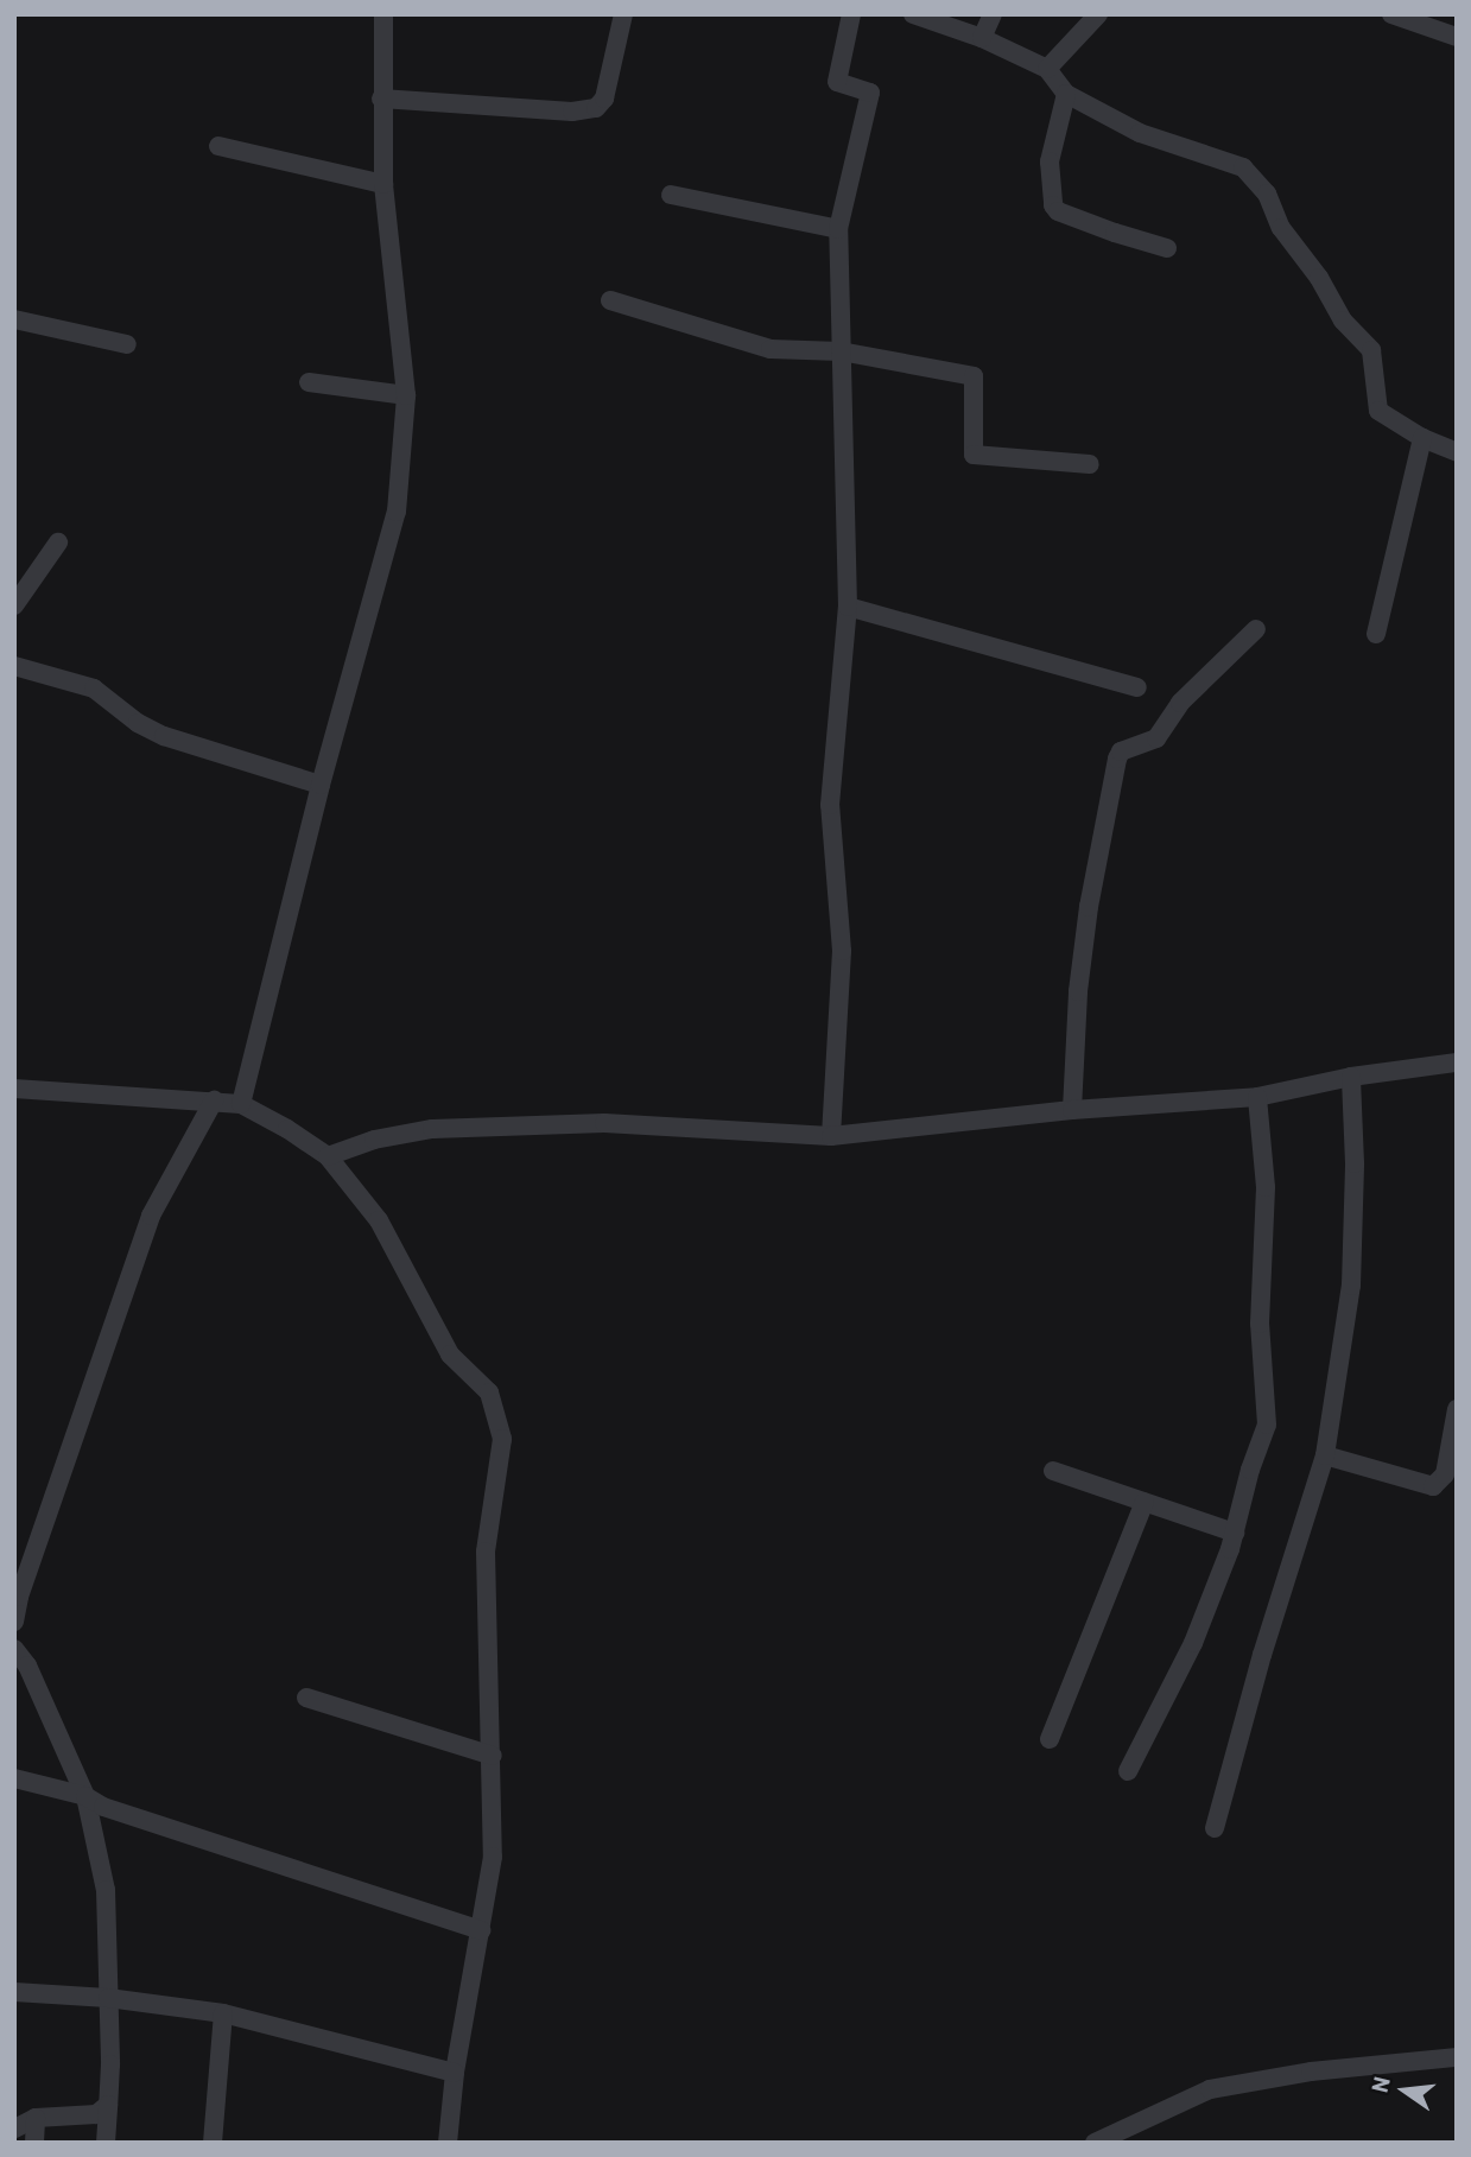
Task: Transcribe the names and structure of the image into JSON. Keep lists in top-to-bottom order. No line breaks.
{"north":"left"}
